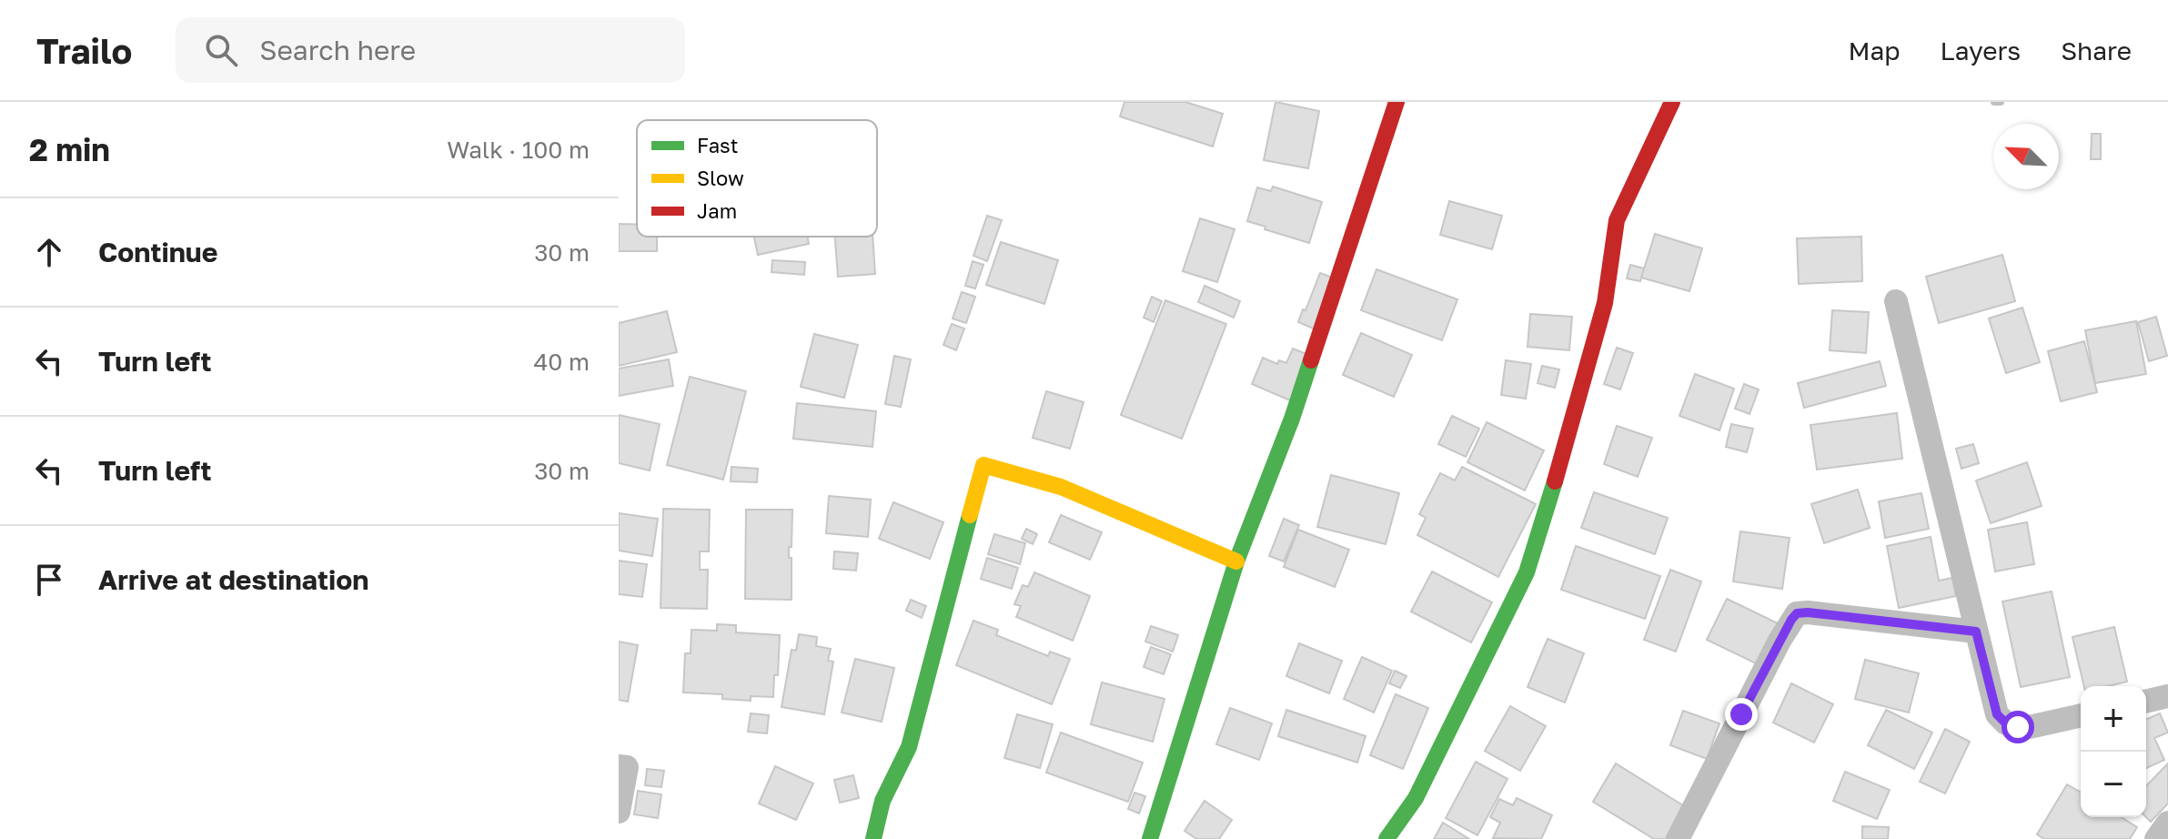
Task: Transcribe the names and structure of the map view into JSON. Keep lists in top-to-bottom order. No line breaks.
{"legend":["Fast","Slow","Jam"],"north":"top left","page":{"header":"Trailo","search":"Search here","nav":["Map","Layers","Share"],"heading":["2 min","Walk · 100 m"],"list":[["Continue","30 m"],["Turn left","40 m"],["Turn left","30 m"],"Arrive at destination"],"map_buttons":["+","−"]}}
